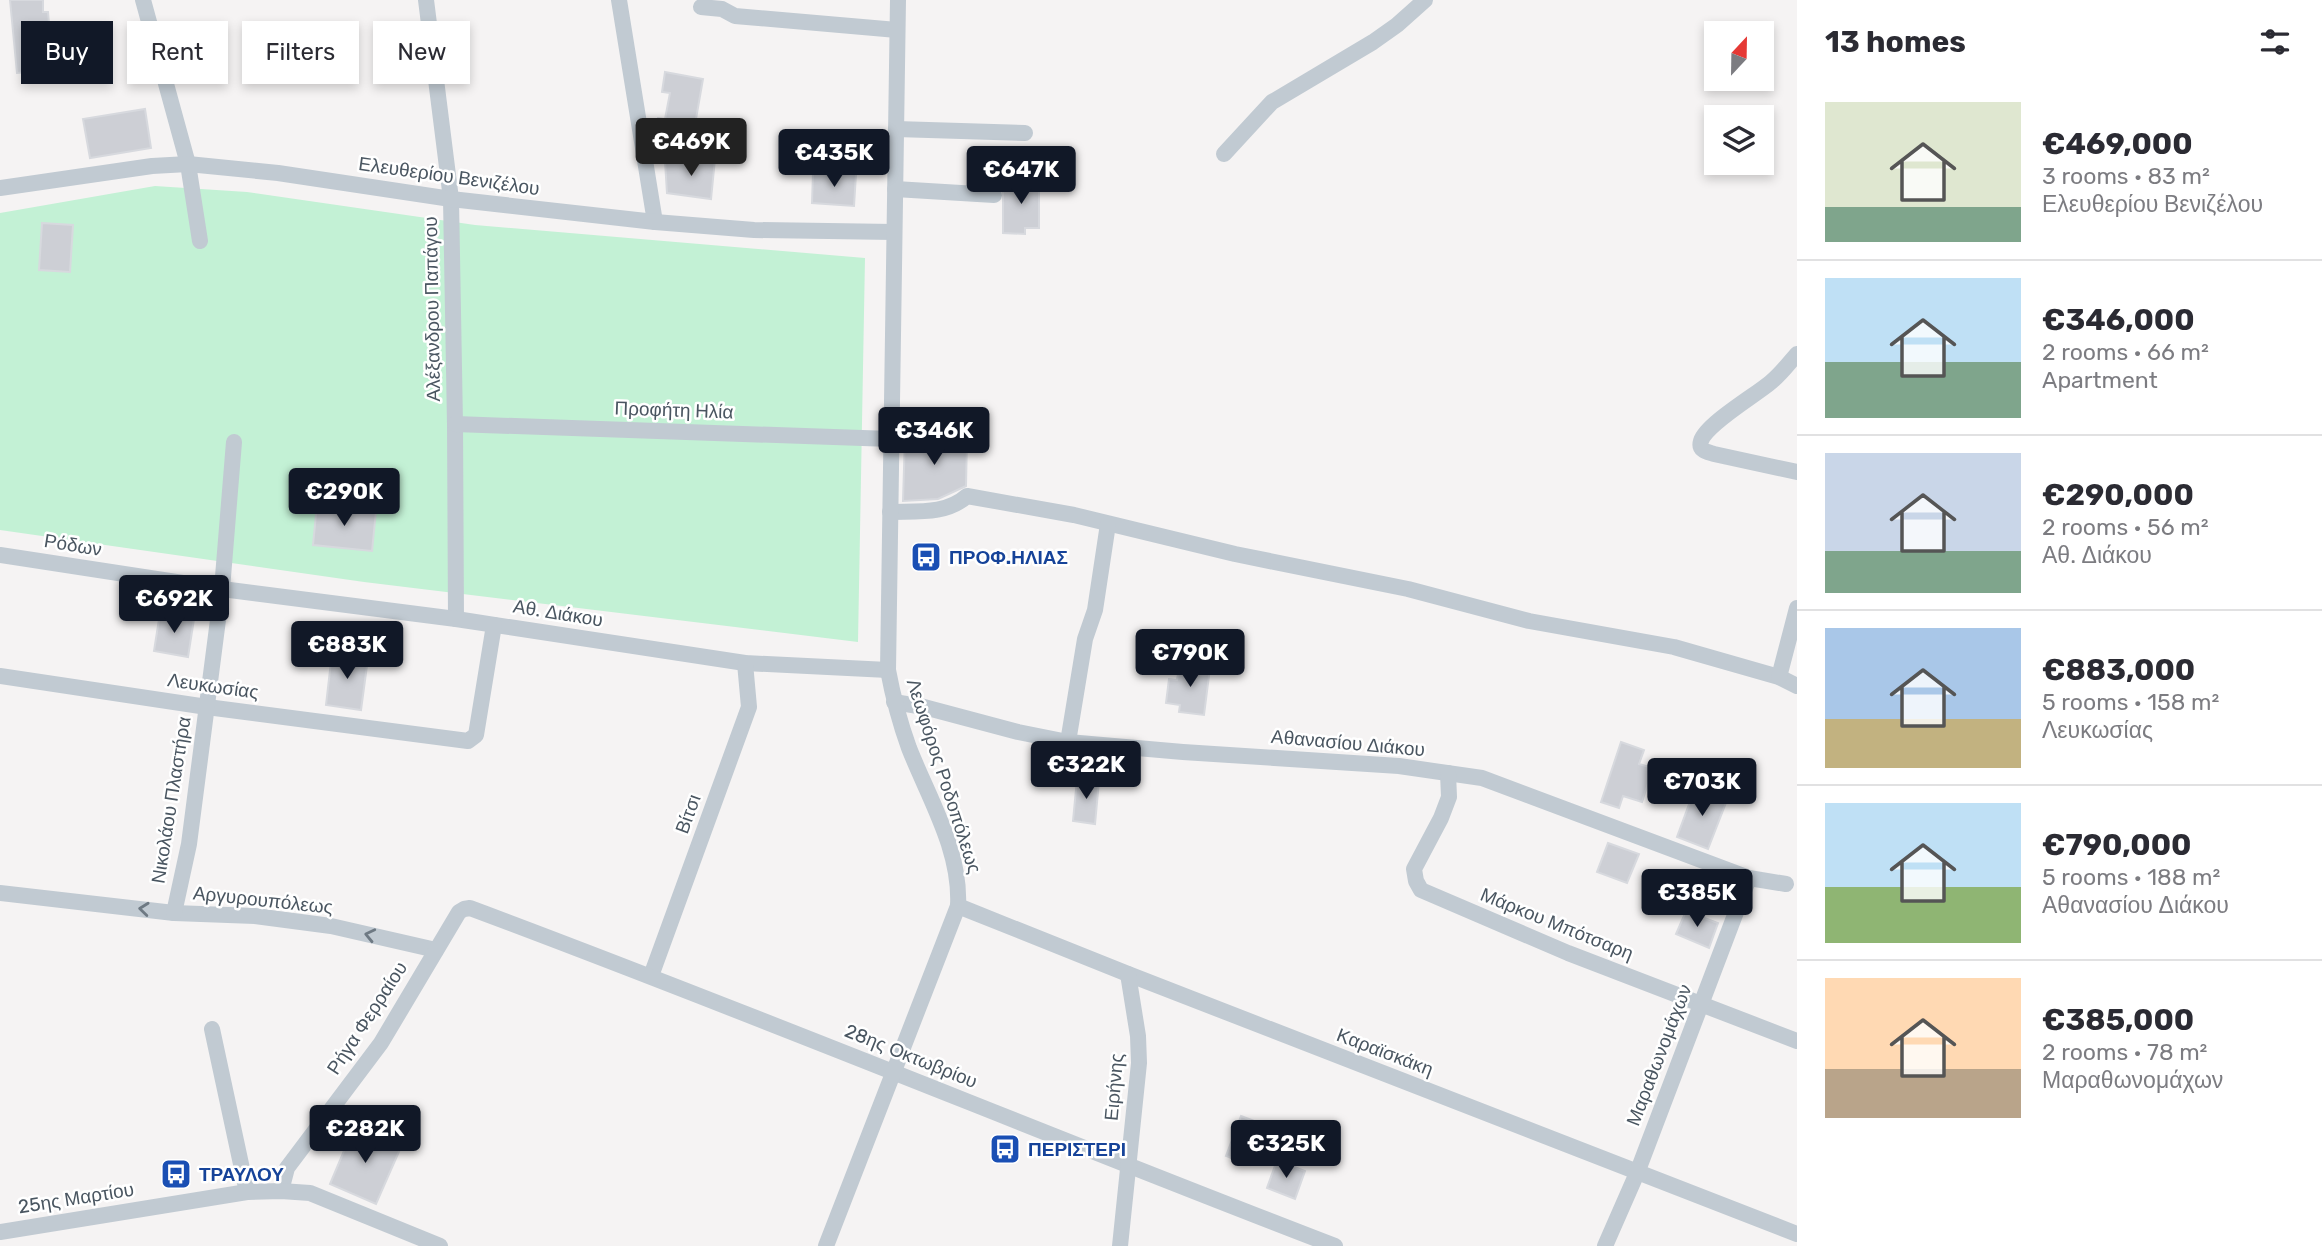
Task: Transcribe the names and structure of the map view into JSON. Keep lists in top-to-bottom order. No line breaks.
{"streets":{"street":["Ελευθερίου Βενιζέλου","Αλέξανδρου Παπάγου","Προφήτη Ηλία","Ρόδων","Αθ. Διάκου","Λευκωσίας","Αθανασίου Διάκου","Λεωφόρος Ροδοπόλεως","Νικολάου Πλαστήρα","Βίτσι","Αργυρουπόλεως","Μάρκου Μπότσαρη","Ρήγα Φερραίου","Καραϊσκάκη","Μαραθωνομάχων","28ης Οκτωβρίου","Ειρήνης","25ης Μαρτίου"]},"crossings":[["Ελευθερίου Βενιζέλου","Αλέξανδρου Παπάγου"],["Ελευθερίου Βενιζέλου","Λεωφόρος Ροδοπόλεως"],["Αλέξανδρου Παπάγου","Προφήτη Ηλία"],["Αλέξανδρου Παπάγου","Αθ. Διάκου"],["Προφήτη Ηλία","Λεωφόρος Ροδοπόλεως"],["Ρόδων","Αθ. Διάκου"],["Ρόδων","Νικολάου Πλαστήρα"],["Αθ. Διάκου","Λευκωσίας"],["Αθ. Διάκου","Λεωφόρος Ροδοπόλεως"],["Αθ. Διάκου","Νικολάου Πλαστήρα"],["Αθ. Διάκου","Βίτσι"],["Λευκωσίας","Νικολάου Πλαστήρα"],["Αθανασίου Διάκου","Λεωφόρος Ροδοπόλεως"],["Αθανασίου Διάκου","Μάρκου Μπότσαρη"],["Αθανασίου Διάκου","Μαραθωνομάχων"],["Λεωφόρος Ροδοπόλεως","Καραϊσκάκη"],["Λεωφόρος Ροδοπόλεως","28ης Οκτωβρίου"],["Νικολάου Πλαστήρα","Αργυρουπόλεως"],["Βίτσι","28ης Οκτωβρίου"],["Αργυρουπόλεως","Ρήγα Φερραίου"],["Μάρκου Μπότσαρη","Μαραθωνομάχων"],["Ρήγα Φερραίου","28ης Οκτωβρίου"],["Ρήγα Φερραίου","25ης Μαρτίου"],["Καραϊσκάκη","Μαραθωνομάχων"],["Καραϊσκάκη","Ειρήνης"],["28ης Οκτωβρίου","Ειρήνης"]],"one_way":["Αργυρουπόλεως"],"places":{"bus stop":["ΠΡΟΦ.ΗΛΙΑΣ","ΠΕΡΙΣΤΕΡΙ","ΤΡΑΥΛΟΥ"]},"north":"top","page":{"heading":"13 homes","chip":["Buy","Rent","Filters","New"],"list":[{"name":"€469,000","note":"3 rooms · 83 m² · Ελευθερίου Βενιζέλου"},{"name":"€346,000","note":"2 rooms · 66 m² · Apartment"},{"name":"€290,000","note":"2 rooms · 56 m² · Αθ. Διάκου"},{"name":"€883,000","note":"5 rooms · 158 m² · Λευκωσίας"},{"name":"€790,000","note":"5 rooms · 188 m² · Αθανασίου Διάκου"},{"name":"€385,000","note":"2 rooms · 78 m² · Μαραθωνομάχων"}],"price":["€469K","€435K","€647K","€346K","€290K","€692K","€883K","€790K","€322K","€703K","€385K","€282K","€325K"]}}
